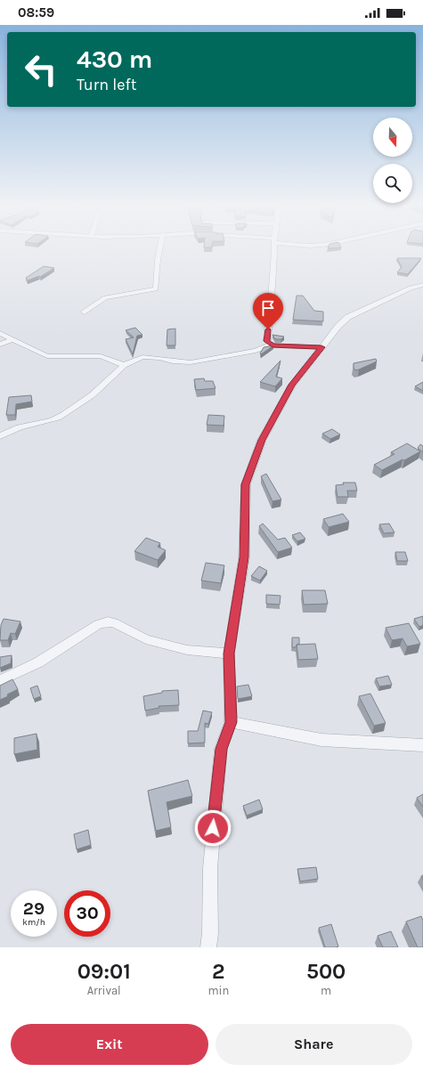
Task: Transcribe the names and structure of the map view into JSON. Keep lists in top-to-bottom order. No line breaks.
{"north":"bottom","page":{"status":"08:59","turn":["430 m","Turn left"],"speed":"29 km/h","limit":"30","eta":["09:01","Arrival","2","min","500","m"],"buttons":["Exit","Share"]}}
